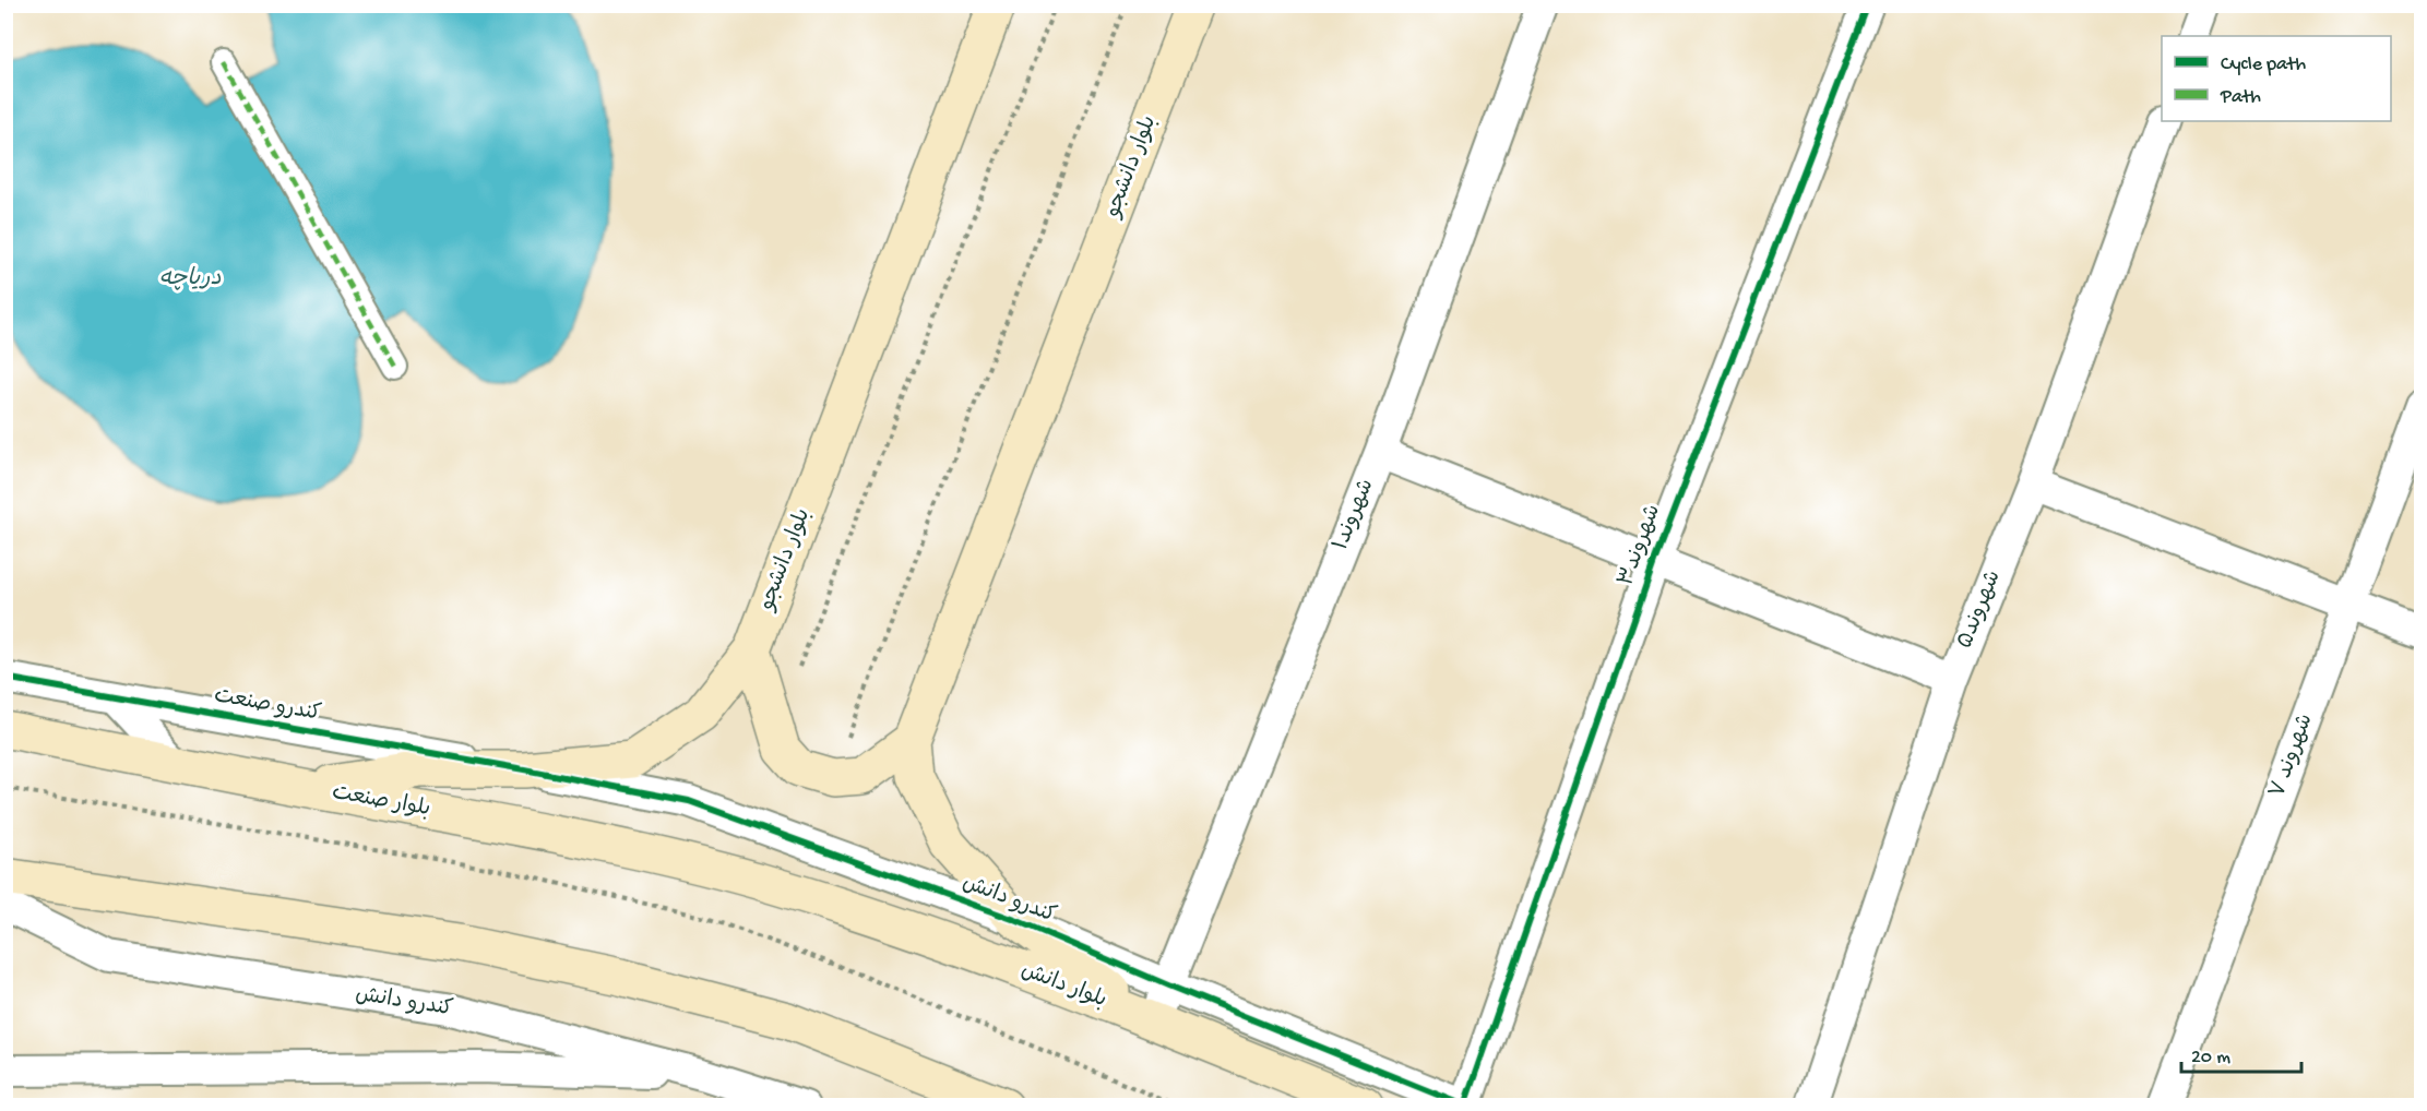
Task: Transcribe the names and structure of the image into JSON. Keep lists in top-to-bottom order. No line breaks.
{"streets":{"main road":["بلوار دانشجو","بلوار صنعت","بلوار دانش"],"street":["شهروند۱","شهروند۳","شهروند۵","کندرو صنعت","شهروند ۷","کندرو دانش"]},"crossings":[["بلوار دانشجو","شهروند۱"],["بلوار دانشجو","کندرو صنعت"],["بلوار دانشجو","بلوار صنعت"],["بلوار دانشجو","کندرو دانش"],["بلوار دانشجو","بلوار دانش"],["شهروند۱","کندرو دانش"],["شهروند۱","بلوار دانش"],["شهروند۳","کندرو دانش"],["کندرو صنعت","کندرو دانش"],["بلوار صنعت","بلوار دانش"]],"water":["دریاچه"],"legend":["Cycle path","Path"],"scale_bar":"20 m"}
